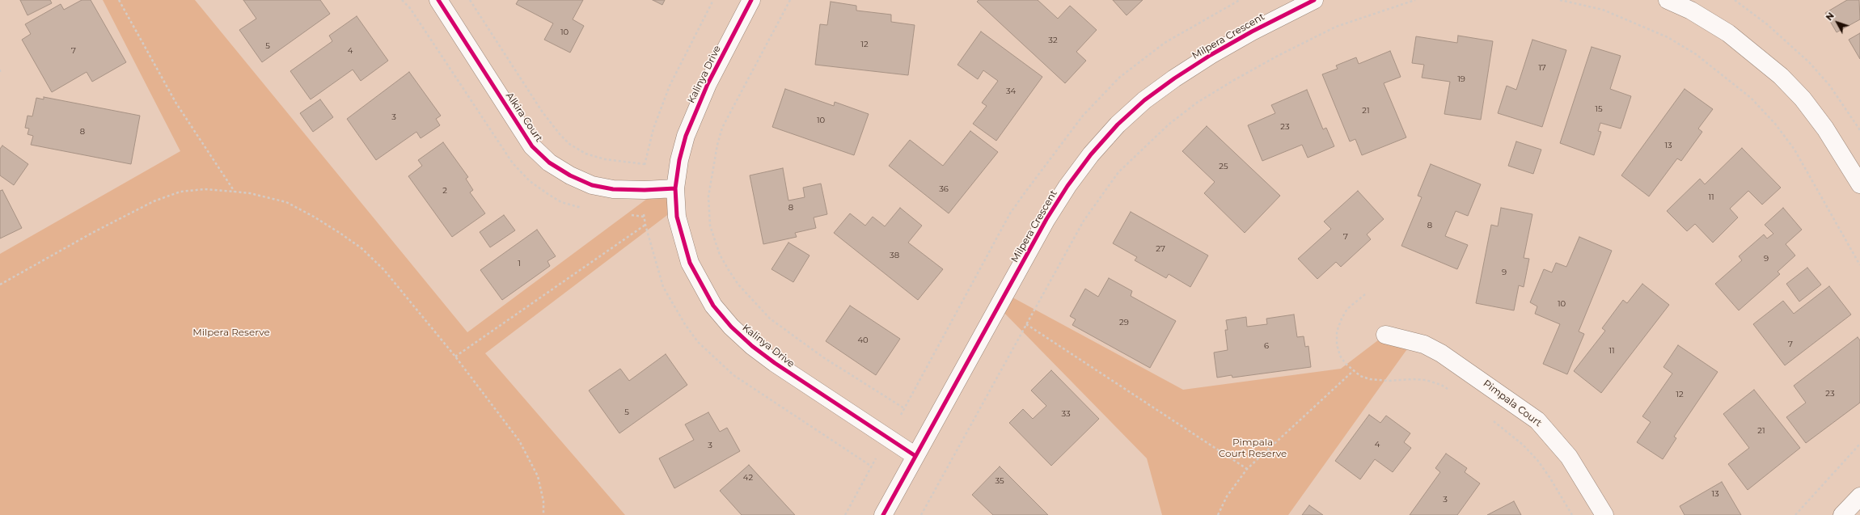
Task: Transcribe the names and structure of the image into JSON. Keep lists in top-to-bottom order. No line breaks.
{"streets":{"street":["Milpera Crescent","Kalinya Drive","Alkira Court","Pimpala Court"]},"crossings":[["Milpera Crescent","Kalinya Drive"],["Kalinya Drive","Alkira Court"]],"parks":["Milpera Reserve","Pimpala Court Reserve"],"house_numbers":["10","32","12","5","7","4","17","19","34","15","21","3","10","23","8","13","25","36","2","11","8","8","7","27","38","9","1","9","10","29","40","7","6","11","23","12","5","33","21","4","3","42","35","13","3"],"north":"top left"}
